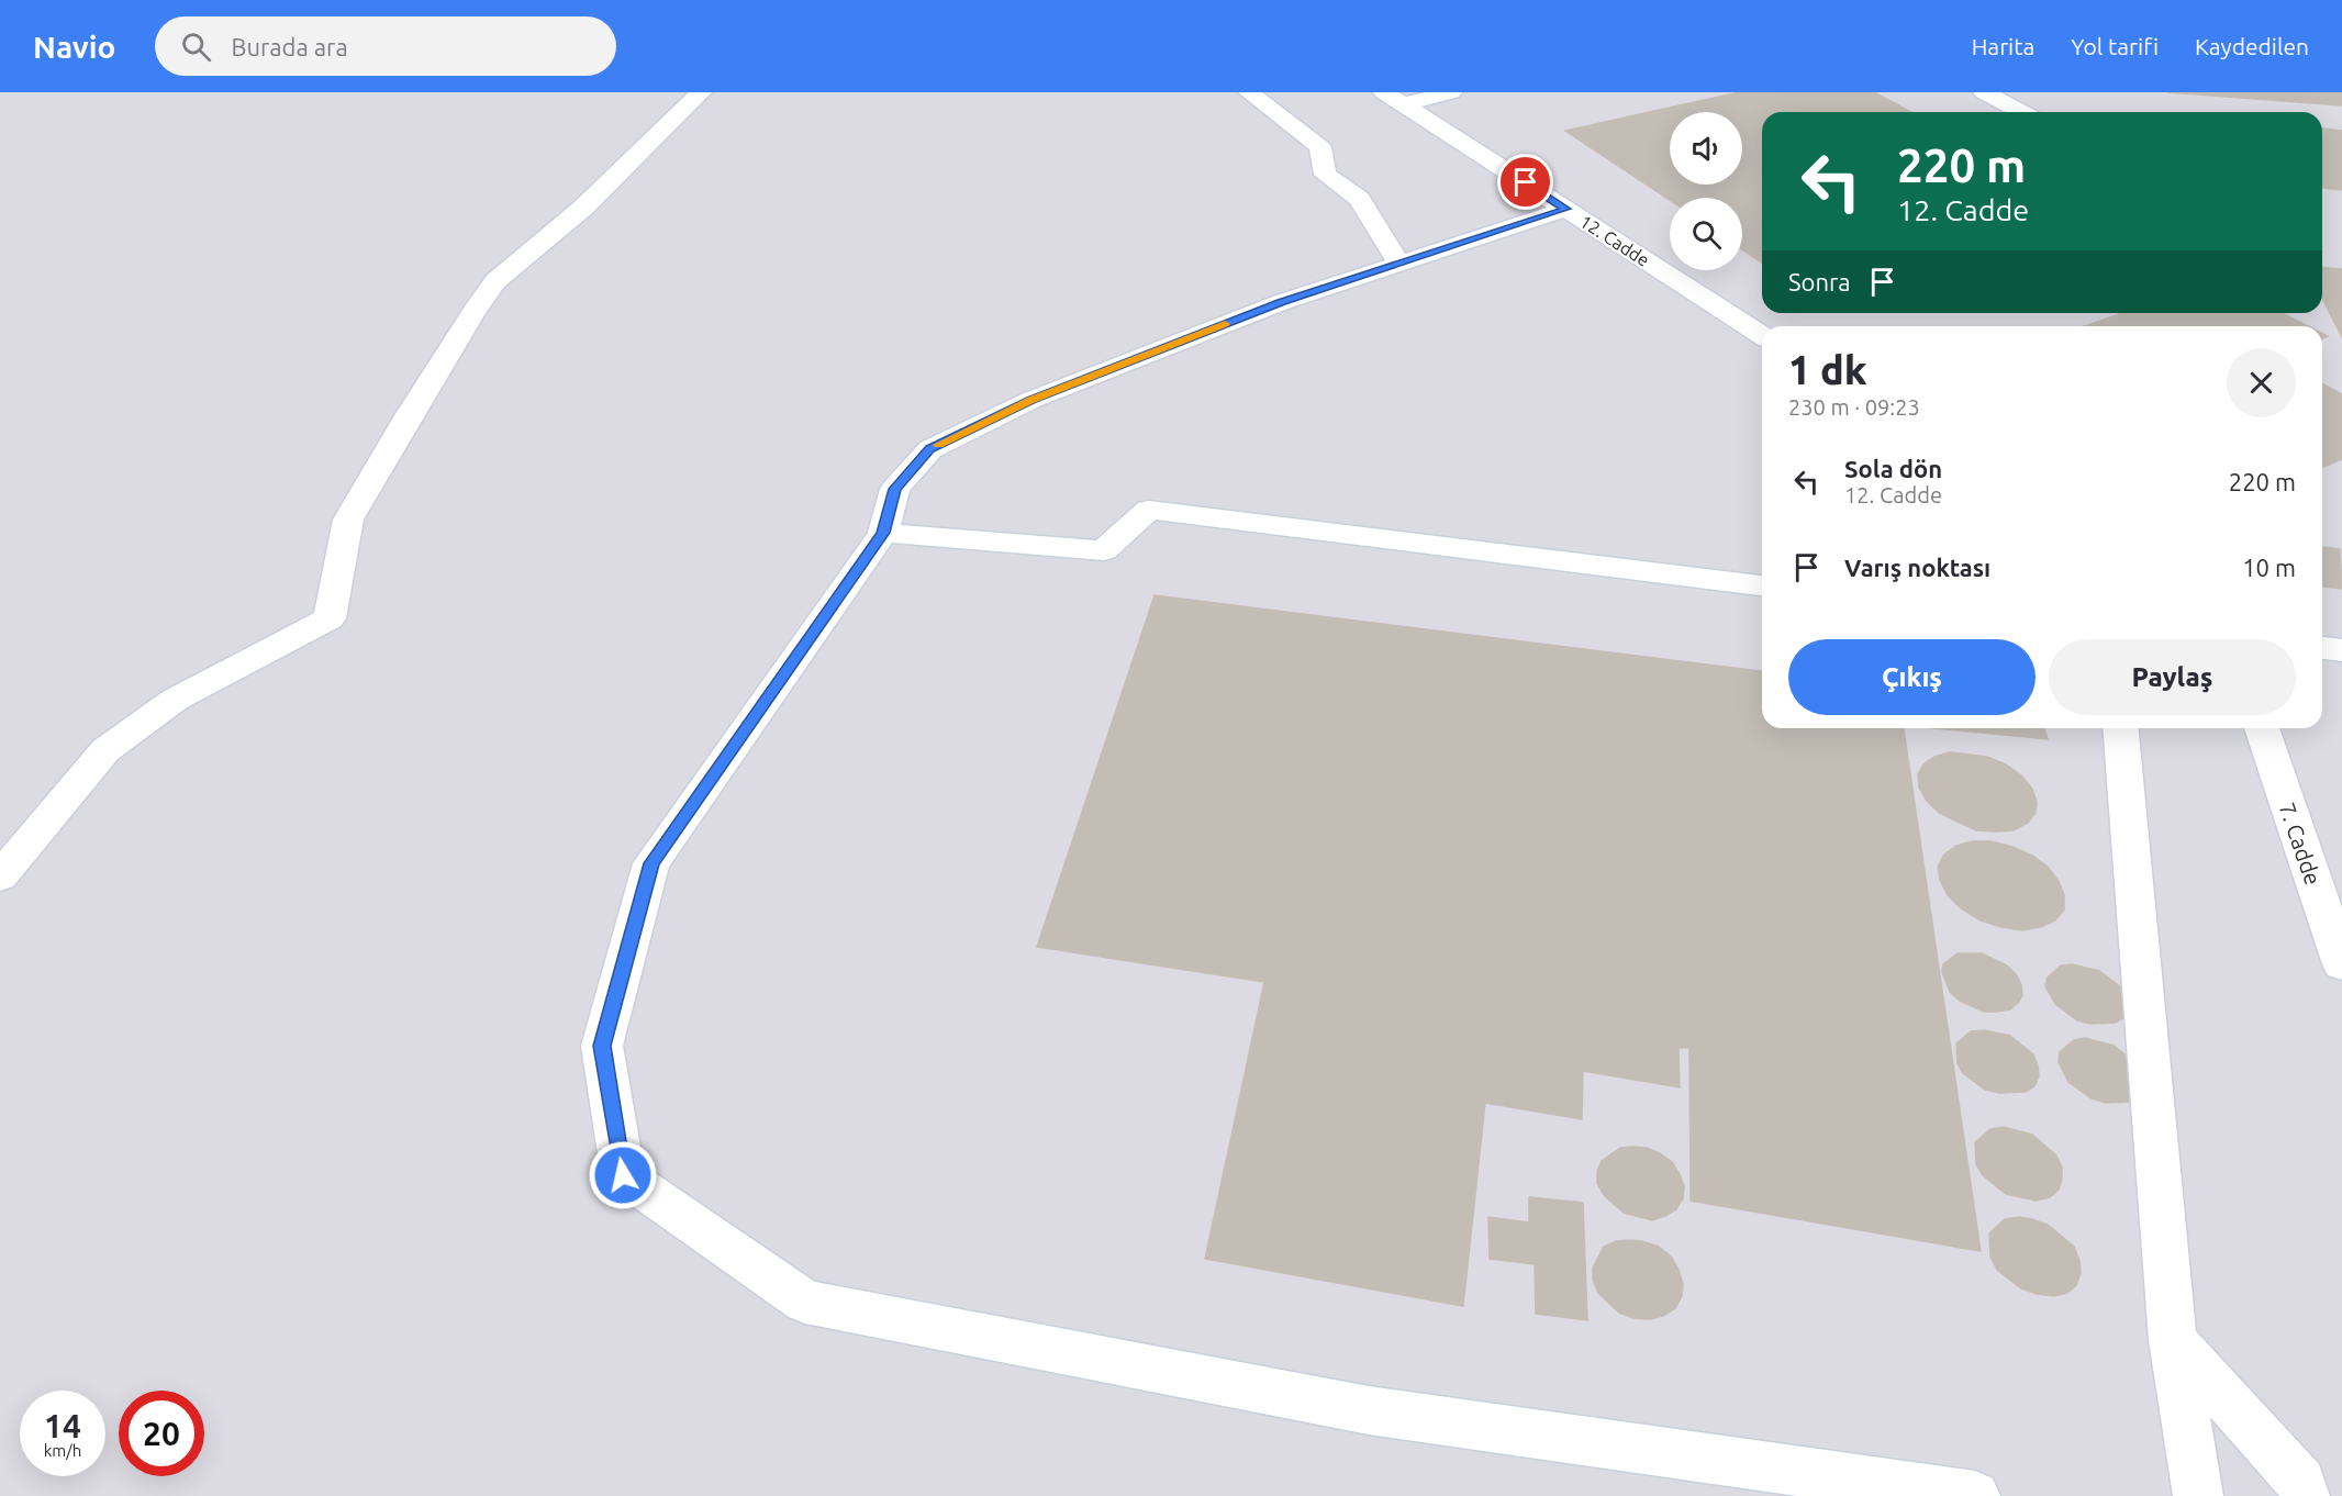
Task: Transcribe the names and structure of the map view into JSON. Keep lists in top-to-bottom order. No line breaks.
{"streets":{"lane":["12. Cadde","7. Cadde"]},"page":{"header":"Navio","search":"Burada ara","nav":["Harita","Yol tarifi","Kaydedilen"],"turn":["220 m","12. Cadde"],"then":"Sonra","heading":["1 dk","230 m · 09:23"],"list":[{"name":"Sola dön","note":"12. Cadde","value":"220 m"},{"name":"Varış noktası","value":"10 m"}],"buttons":["Çıkış","Paylaş"],"speed":"14 km/h","limit":"20"}}
